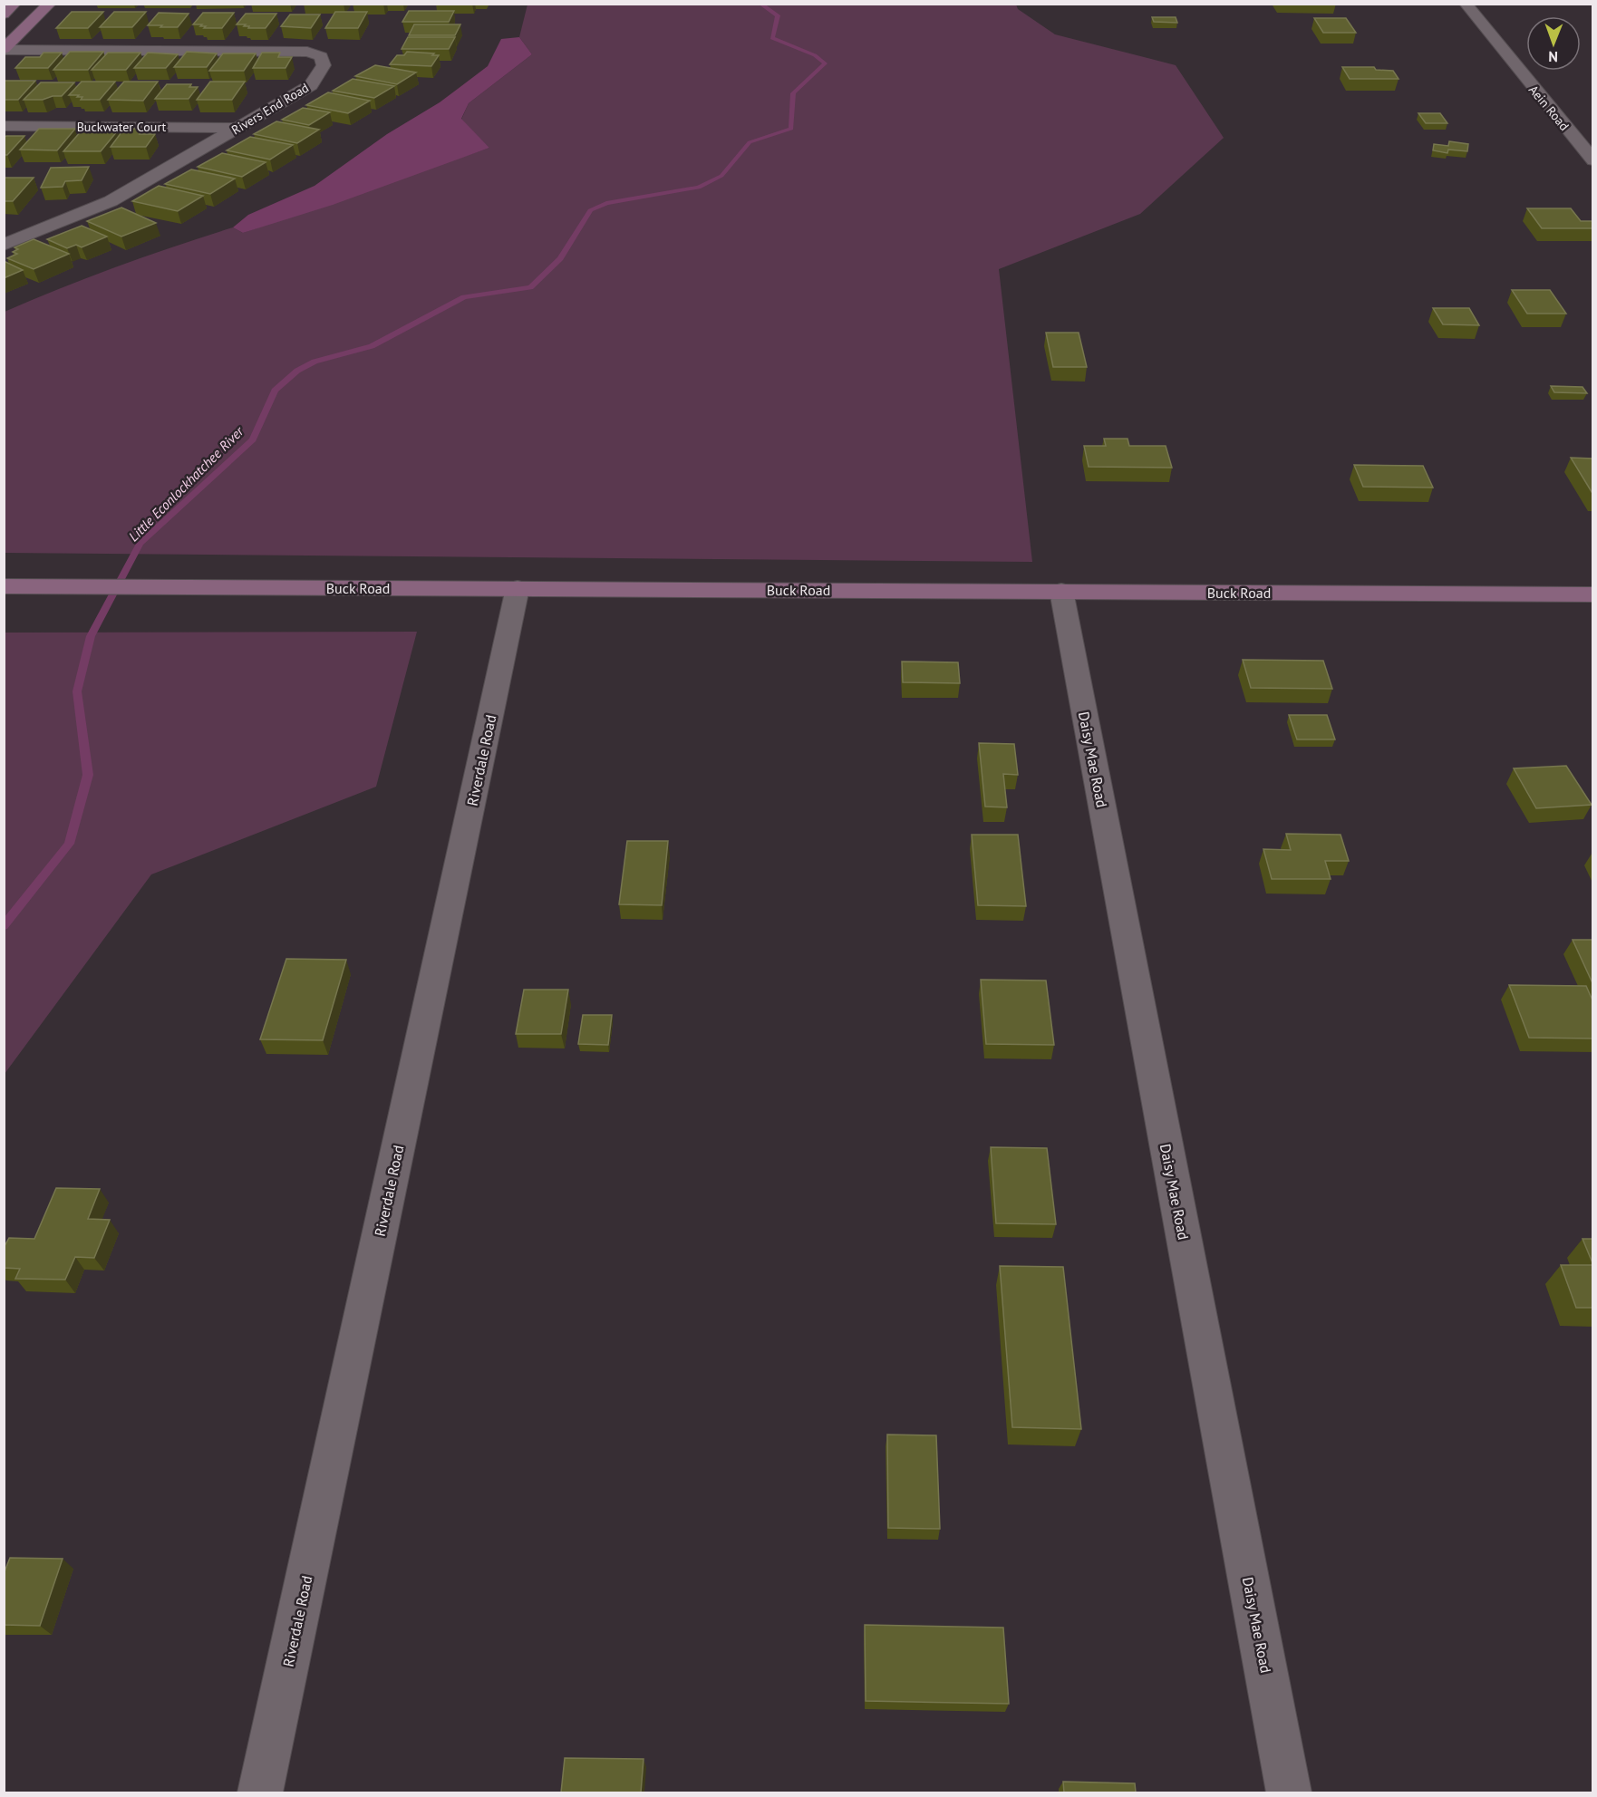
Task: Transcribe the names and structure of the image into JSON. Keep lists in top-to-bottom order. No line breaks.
{"streets":{"street":["Aein Road","Rivers End Road","Buckwater Court","Buck Road","Daisy Mae Road","Riverdale Road"]},"crossings":[["Rivers End Road","Buckwater Court"],["Buck Road","Daisy Mae Road"],["Buck Road","Riverdale Road"]],"water":["Little Econlockhatchee River"],"north":"bottom"}
